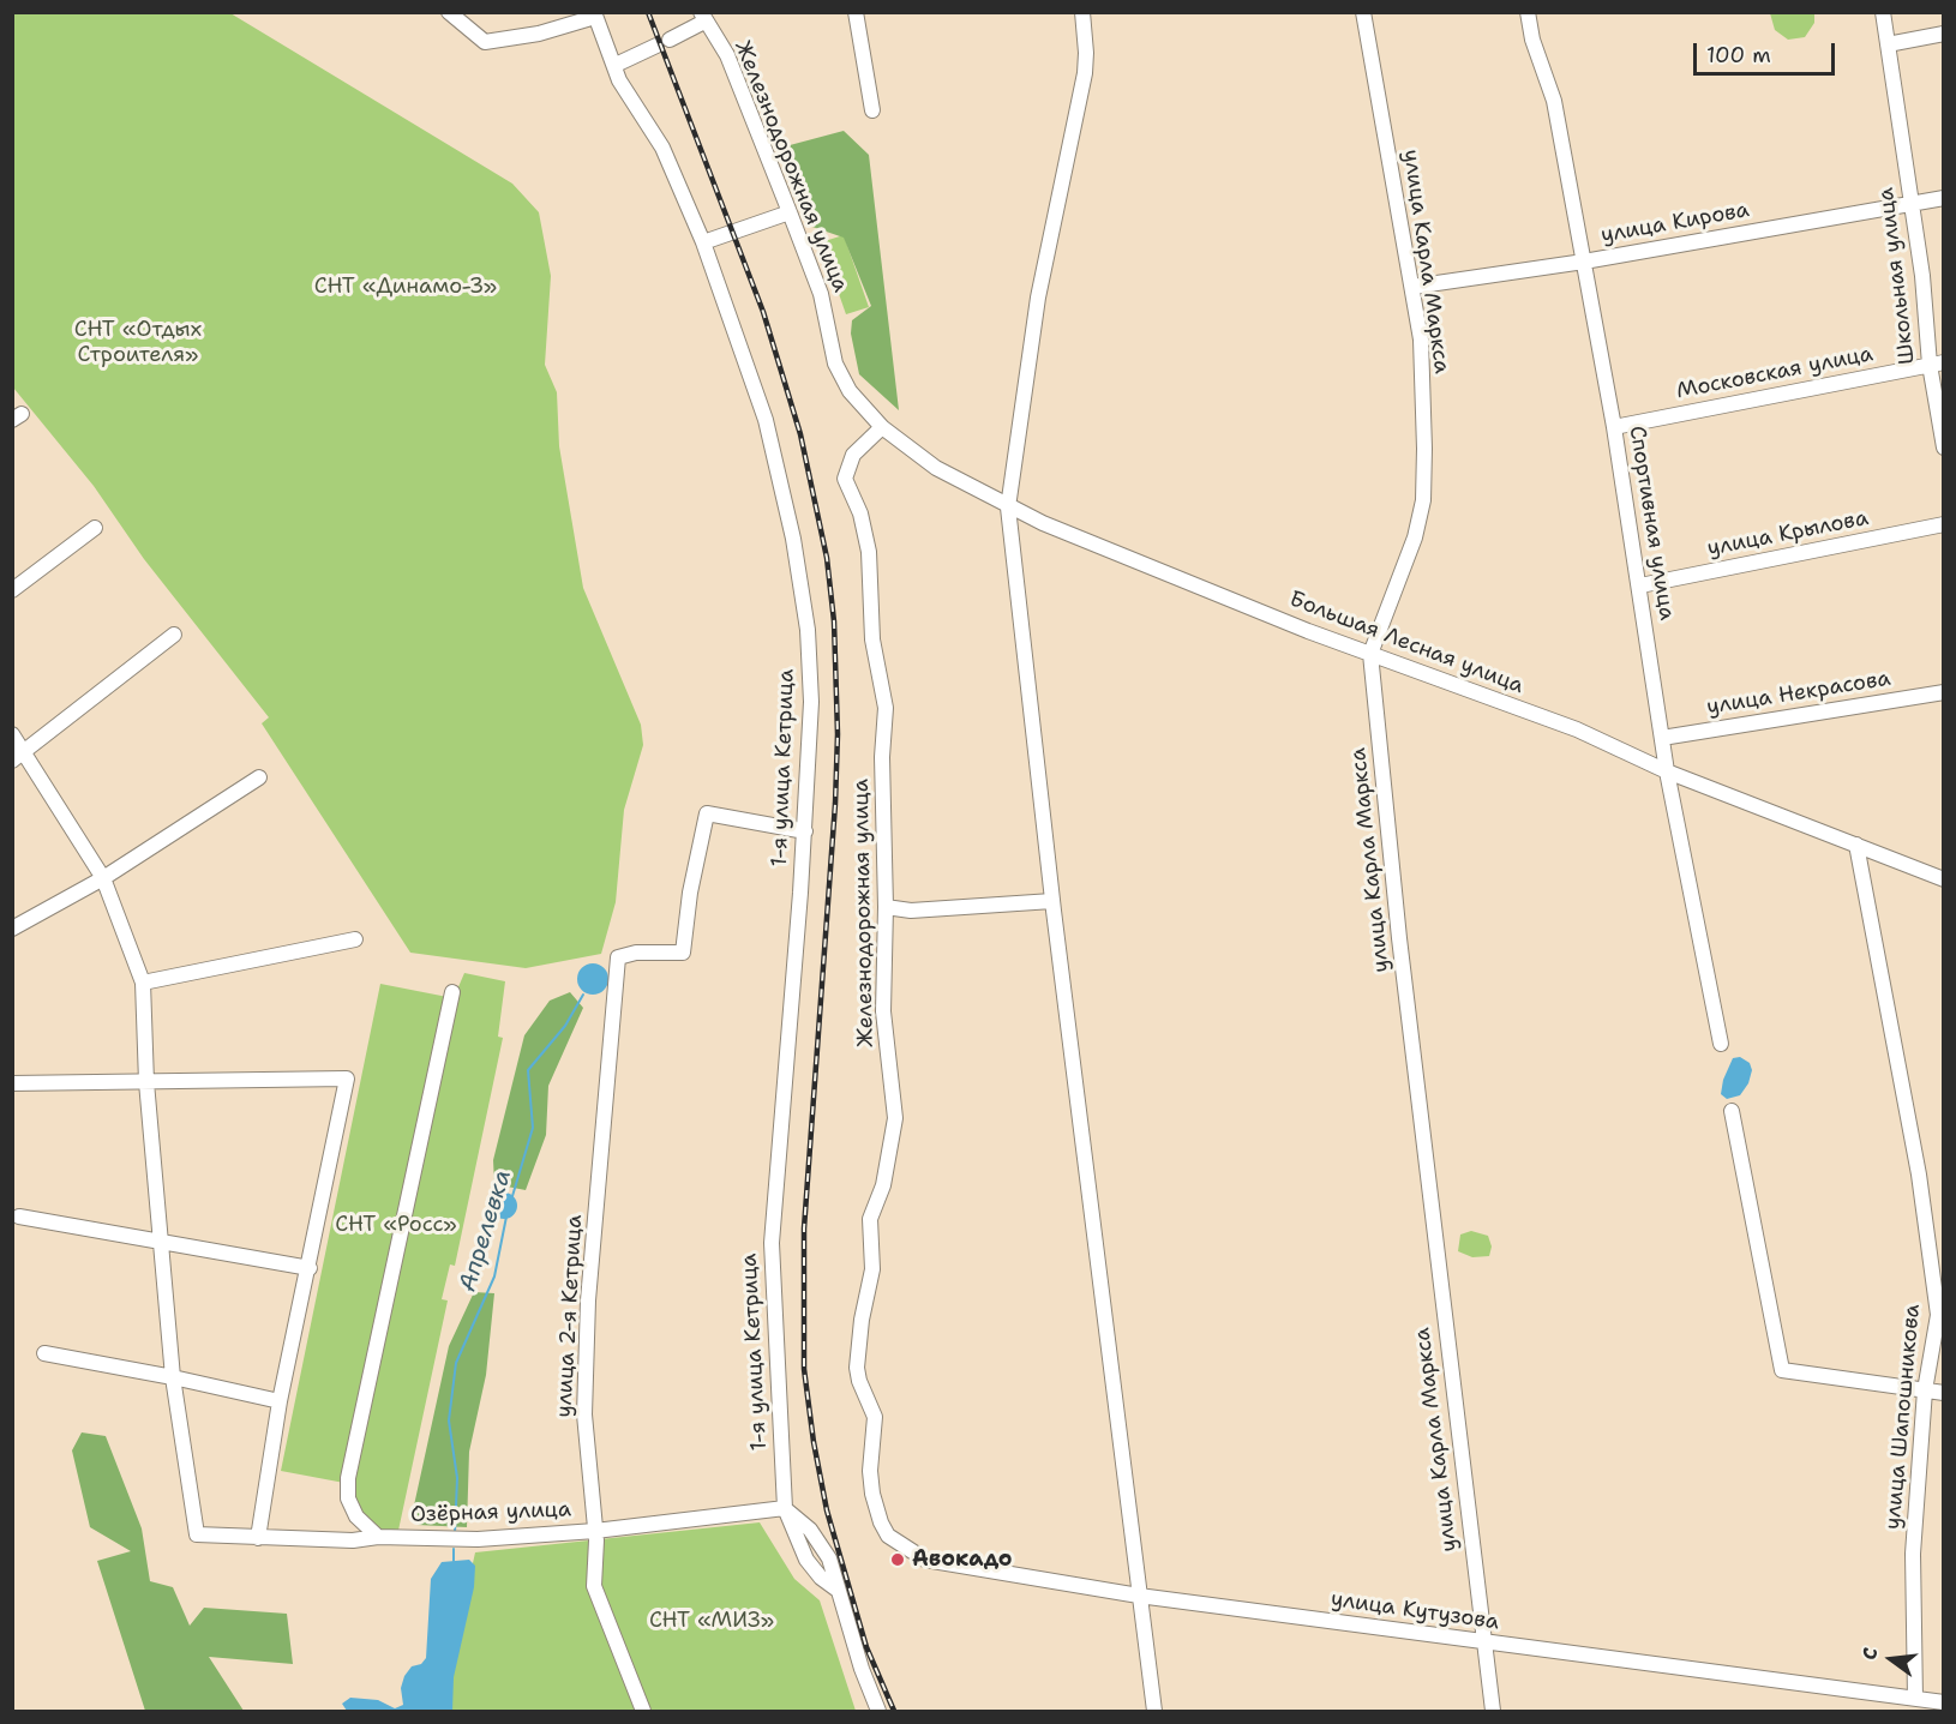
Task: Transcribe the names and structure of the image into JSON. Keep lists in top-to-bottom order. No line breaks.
{"streets":{"street":["Железнодорожная улица","улица Кирова","улица Карла Маркса","Школьная улица","Московская улица","Спортивная улица","улица Крылова","Большая Лесная улица","улица Некрасова","1-я улица Кетрица","улица 2-я Кетрица","улица Шапошникова","Озёрная улица","улица Кутузова"]},"crossings":[["Железнодорожная улица","Большая Лесная улица"],["Железнодорожная улица","улица Кутузова"],["улица Кирова","улица Карла Маркса"],["улица Кирова","Школьная улица"],["улица Кирова","Спортивная улица"],["улица Карла Маркса","Большая Лесная улица"],["улица Карла Маркса","улица Кутузова"],["Школьная улица","Московская улица"],["Московская улица","Спортивная улица"],["Спортивная улица","улица Крылова"],["Спортивная улица","Большая Лесная улица"],["Спортивная улица","улица Некрасова"],["Большая Лесная улица","улица Шапошникова"],["1-я улица Кетрица","улица 2-я Кетрица"],["1-я улица Кетрица","Озёрная улица"],["улица 2-я Кетрица","Озёрная улица"],["улица Шапошникова","улица Кутузова"]],"water":["Апрелевка"],"parks":["СНТ «Динамо-3»","СНТ «Отдых Строителя»","СНТ «Росс»","СНТ «МИЗ»"],"places":["Авокадо"],"scale_bar":"100 m","north":"left"}
